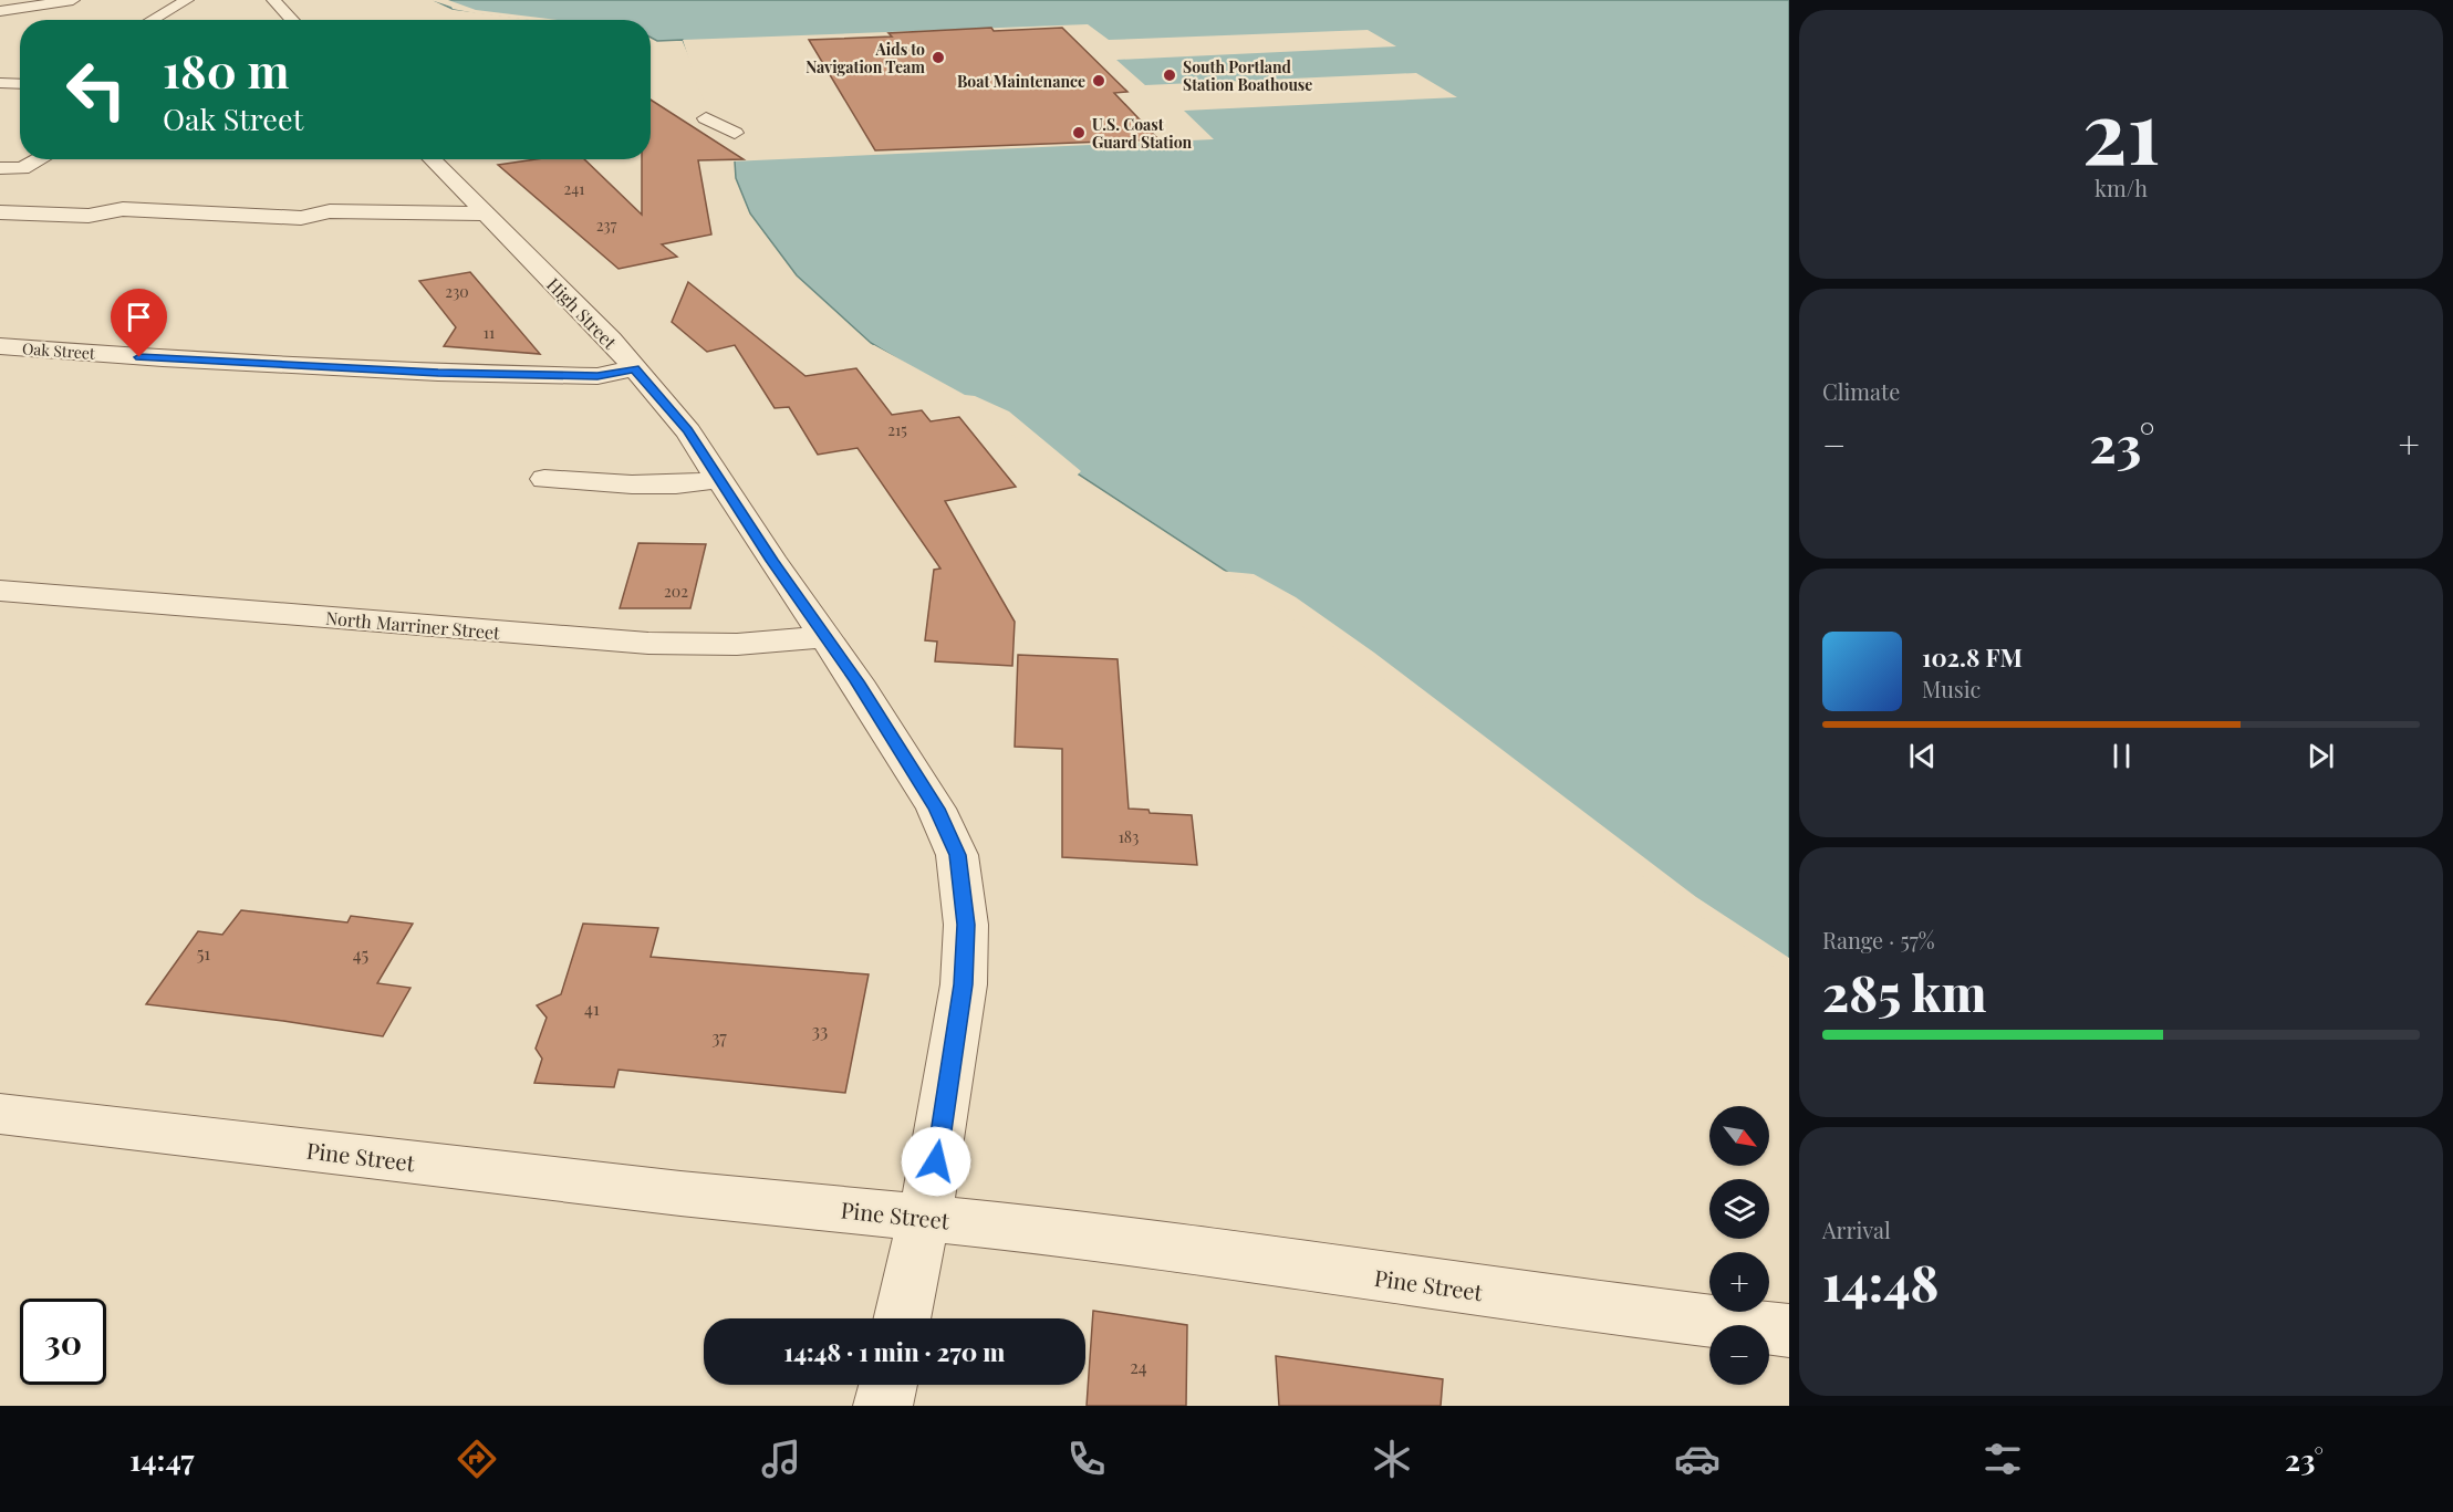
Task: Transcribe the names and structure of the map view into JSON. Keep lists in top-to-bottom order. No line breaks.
{"streets":{"street":["High Street","Oak Street","North Marriner Street","Pine Street"]},"crossings":[["High Street","Oak Street"],["High Street","North Marriner Street"],["High Street","Pine Street"]],"places":["Aids to Navigation Team","South Portland Station Boathouse","Boat Maintenance","U.S. Coast Guard Station"],"house_numbers":["241","237","230","11","215","202","183","51","45","41","33","37","24"],"north":"bottom right","page":{"tile":[["21","km/h"],"Climate",["Range · 57%","285 km"],["Arrival","14:48"]],"turn":["180 m","Oak Street"],"heat":["−","23°","+"],"song":["102.8 FM","Music"],"map_buttons":["+","−"],"limit":"30","trip":"14:48 · 1 min · 270 m","tabs":["14:47","23°"]}}
